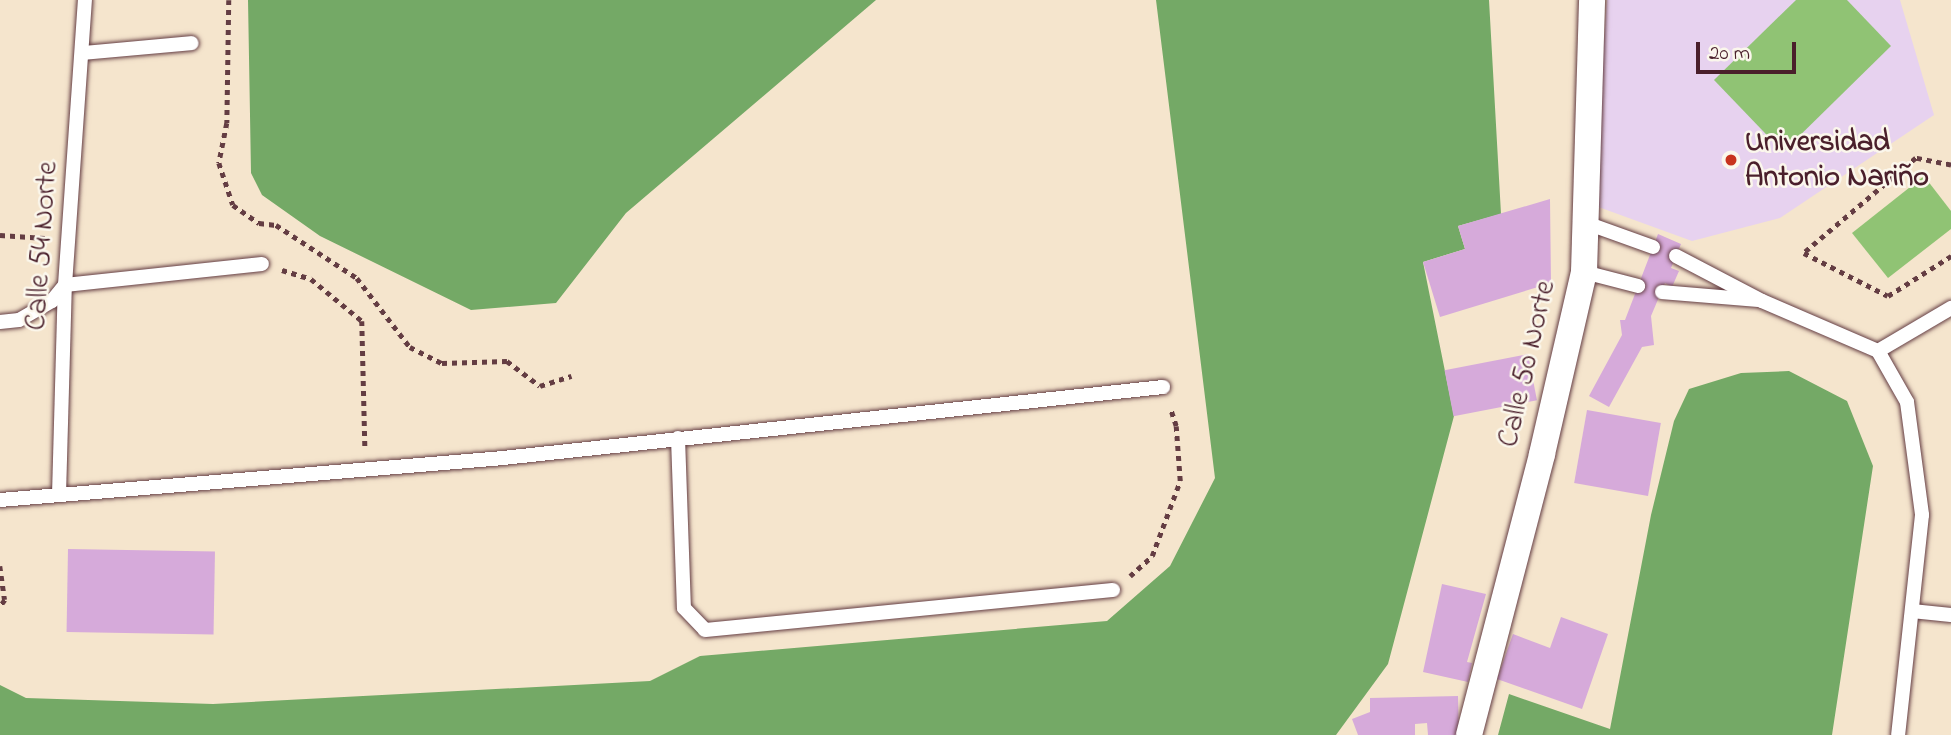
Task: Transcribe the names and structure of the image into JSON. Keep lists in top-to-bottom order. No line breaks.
{"streets":{"street":["Calle 50 Norte"],"lane":["Calle 54 Norte"]},"places":["Universidad Antonio Nariño"],"scale_bar":"20 m"}
